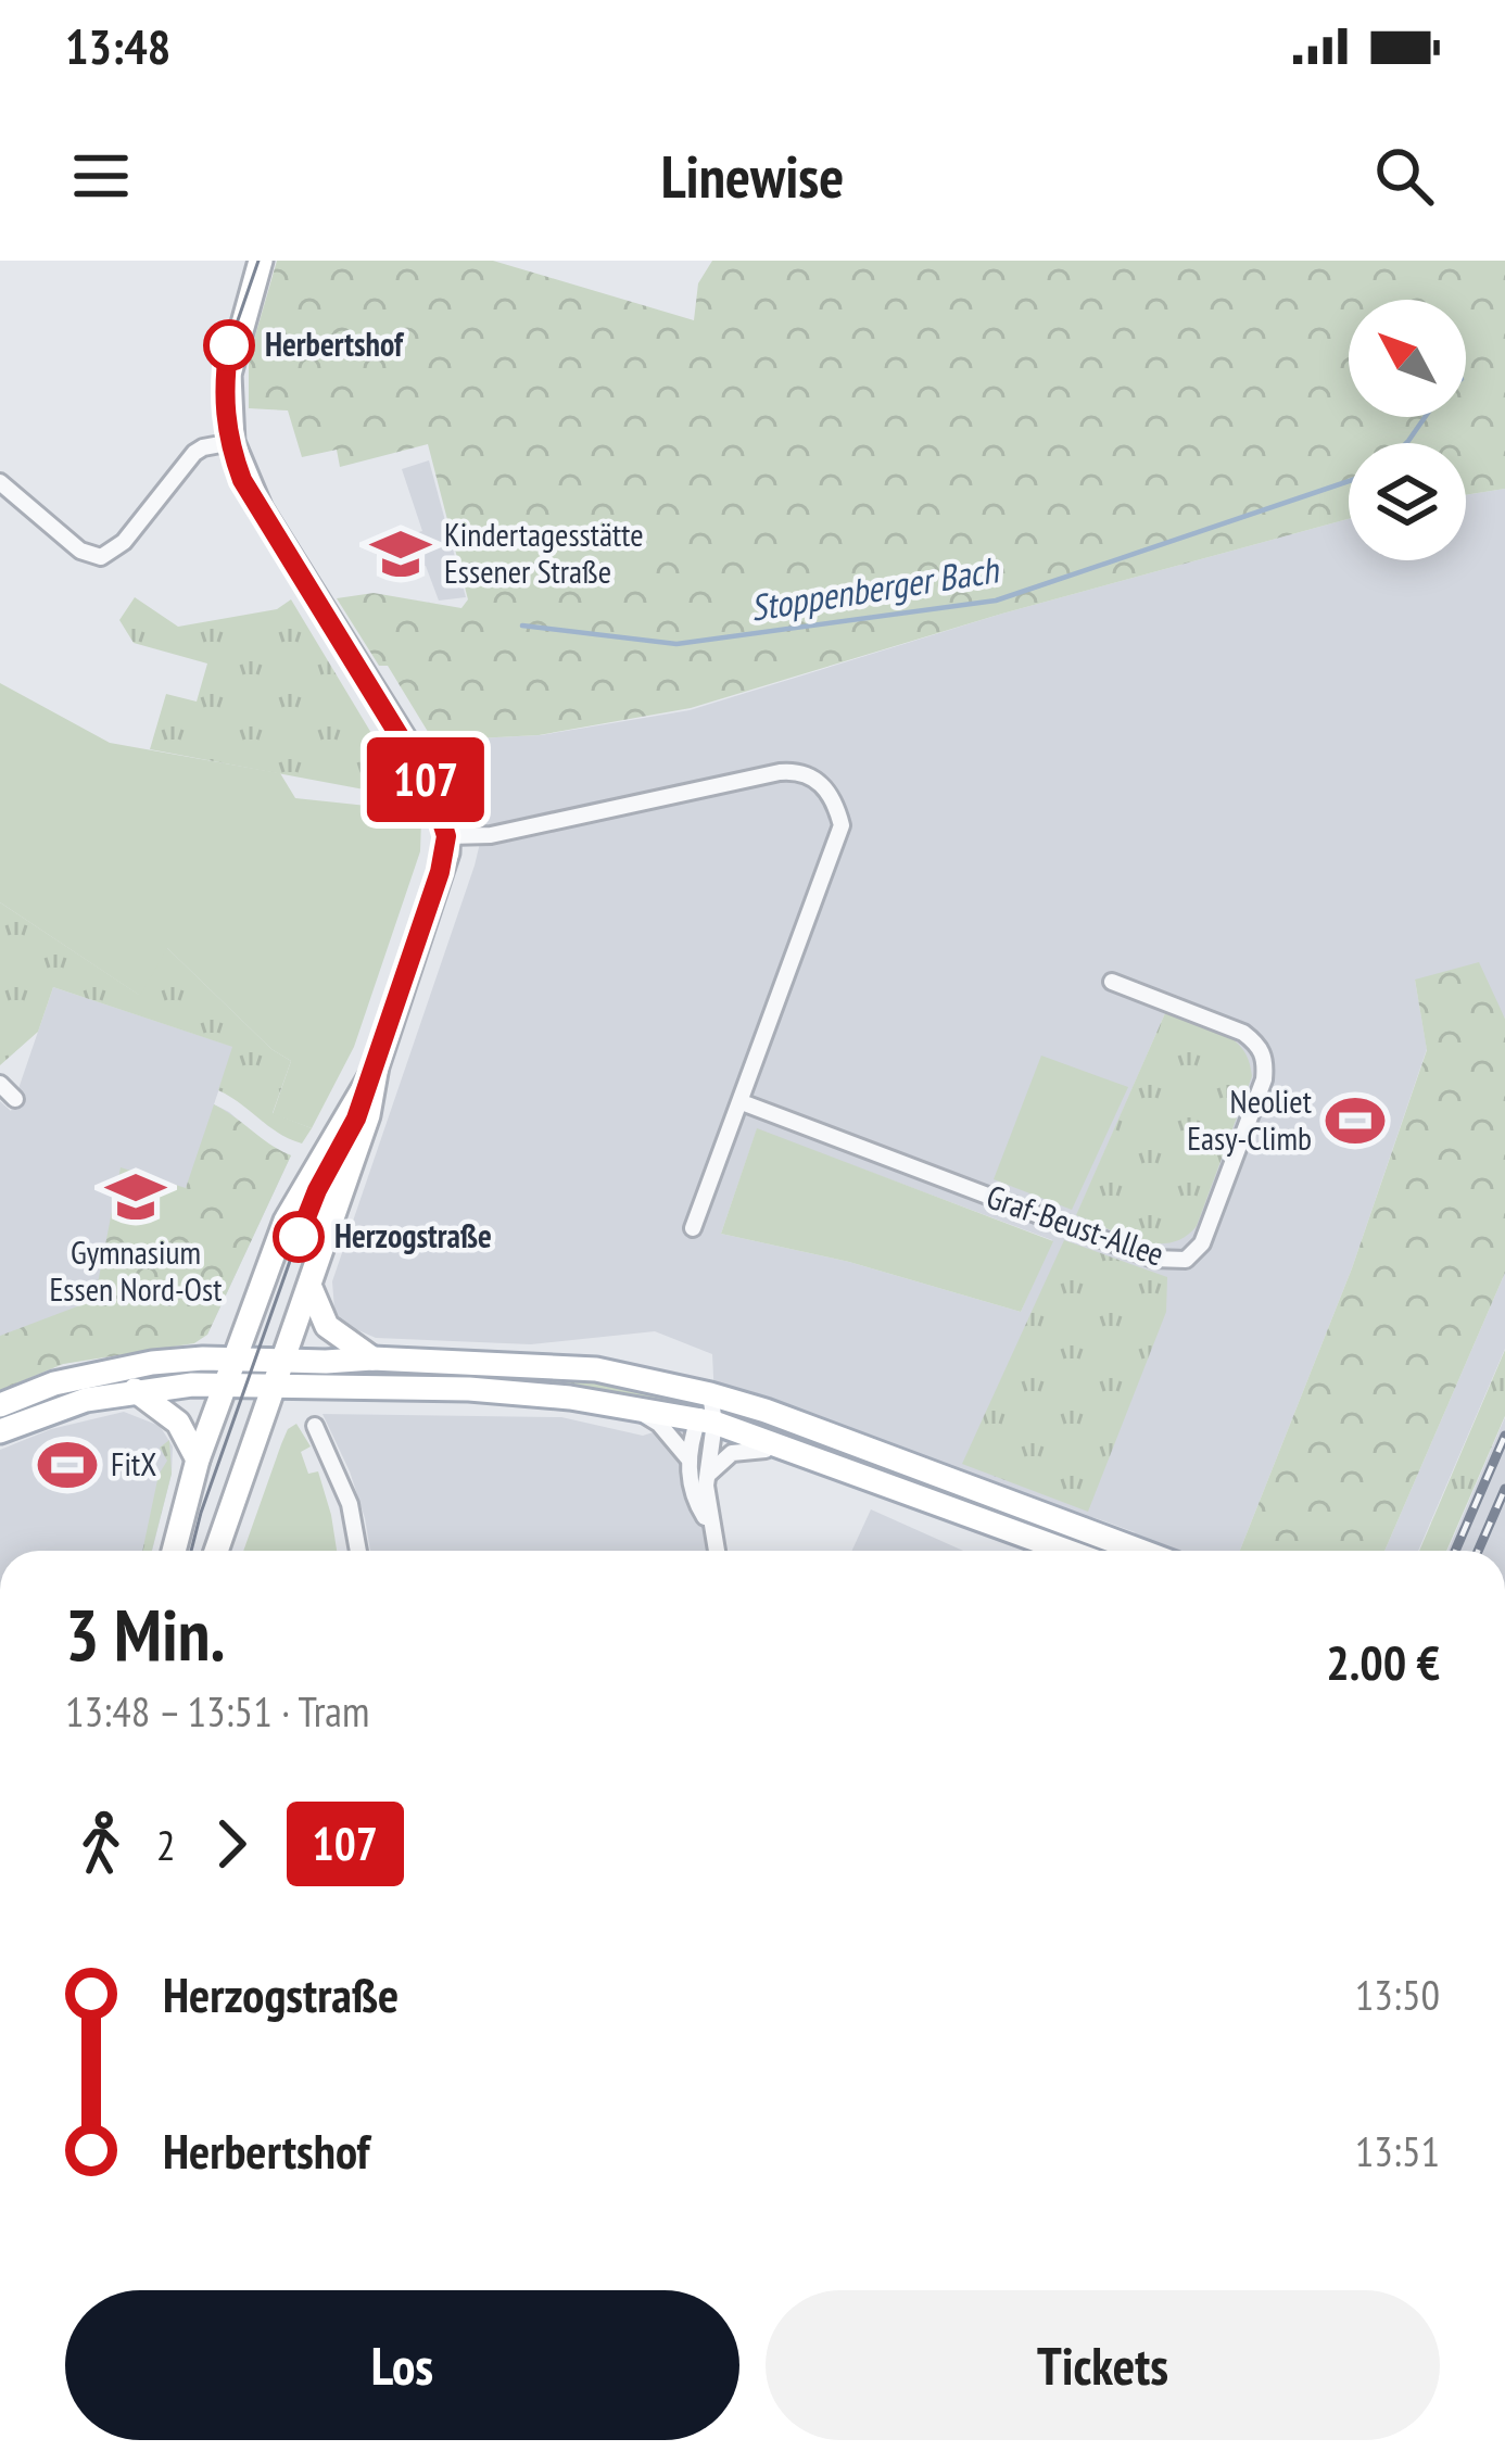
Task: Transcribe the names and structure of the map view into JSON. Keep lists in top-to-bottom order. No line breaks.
{"streets":{"street":["Graf-Beust-Allee"]},"water":["Stoppenberger Bach"],"places":{"other":["Herbertshof","Herzogstraße"],"school or university":["Kindertagesstätte Essener Straße","Gymnasium Essen Nord-Ost"],"sports":["Neoliet Easy-Climb","FitX"]},"lines":["tram line 107"],"north":"top left","page":{"status":"13:48","header":"Linewise","on_map":"107","heading":["3 Min.","13:48 – 13:51 · Tram","2.00 €"],"legs":["2","107"],"list":[{"name":"Herzogstraße","value":"13:50"},{"name":"Herbertshof","value":"13:51"}],"buttons":["Los","Tickets"]}}
